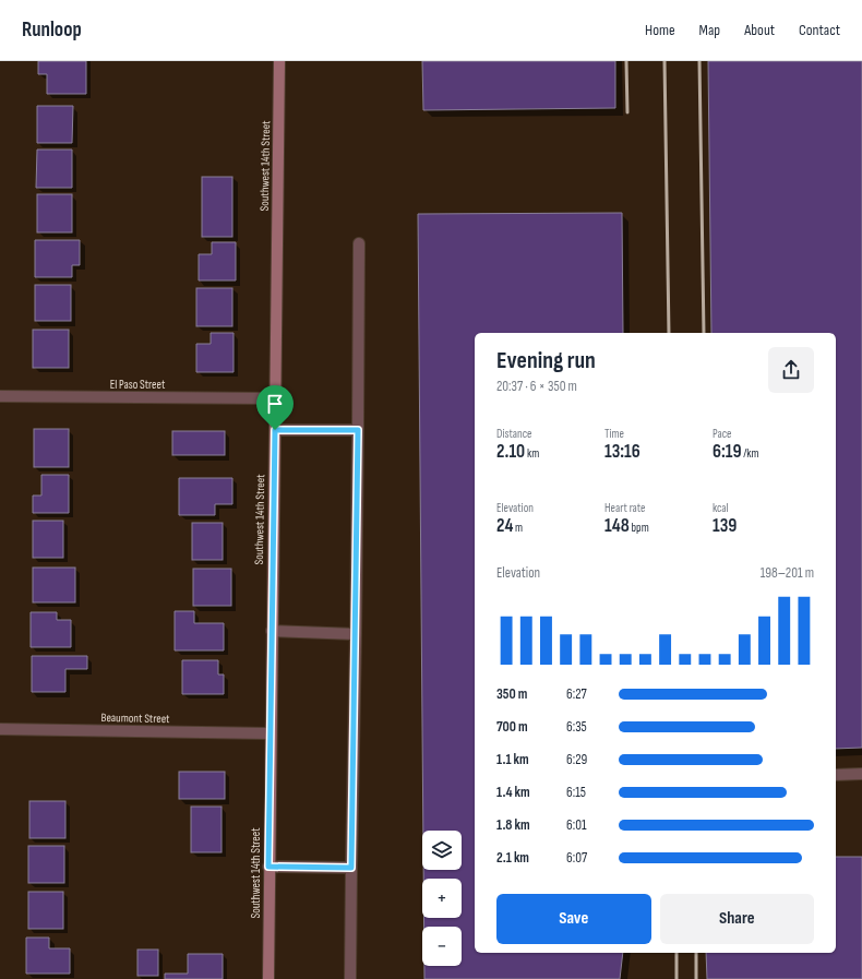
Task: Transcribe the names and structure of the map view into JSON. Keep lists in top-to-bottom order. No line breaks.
{"streets":{"street":["Southwest 14th Street","El Paso Street","Beaumont Street"]},"crossings":[["Southwest 14th Street","El Paso Street"],["Southwest 14th Street","Beaumont Street"]],"page":{"header":"Runloop","nav":["Home","Map","About","Contact"],"heading":["Evening run","20:37 · 6 × 350 m"],"stats":[["Distance","2.10 km"],["Time","13:16"],["Pace","6:19 /km"],["Elevation","24 m"],["Heart rate","148 bpm"],["kcal","139"]],"chart":["Elevation","198–201 m"],"list":[{"name":"350 m","note":"6:27"},{"name":"700 m","note":"6:35"},{"name":"1.1 km","note":"6:29"},{"name":"1.4 km","note":"6:15"},{"name":"1.8 km","note":"6:01"},{"name":"2.1 km","note":"6:07"}],"map_buttons":["+","−"],"buttons":["Save","Share"]}}
